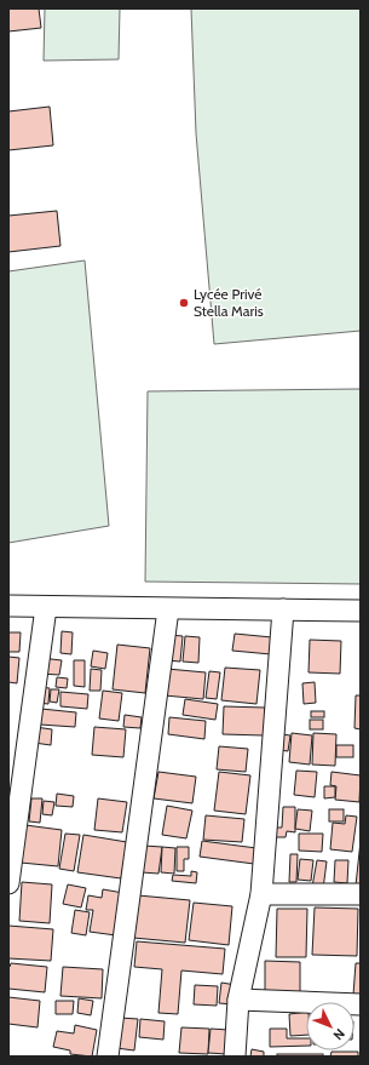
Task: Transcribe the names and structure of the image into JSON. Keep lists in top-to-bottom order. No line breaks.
{"places":["Lycée Privé Stella Maris"],"north":"bottom right"}
